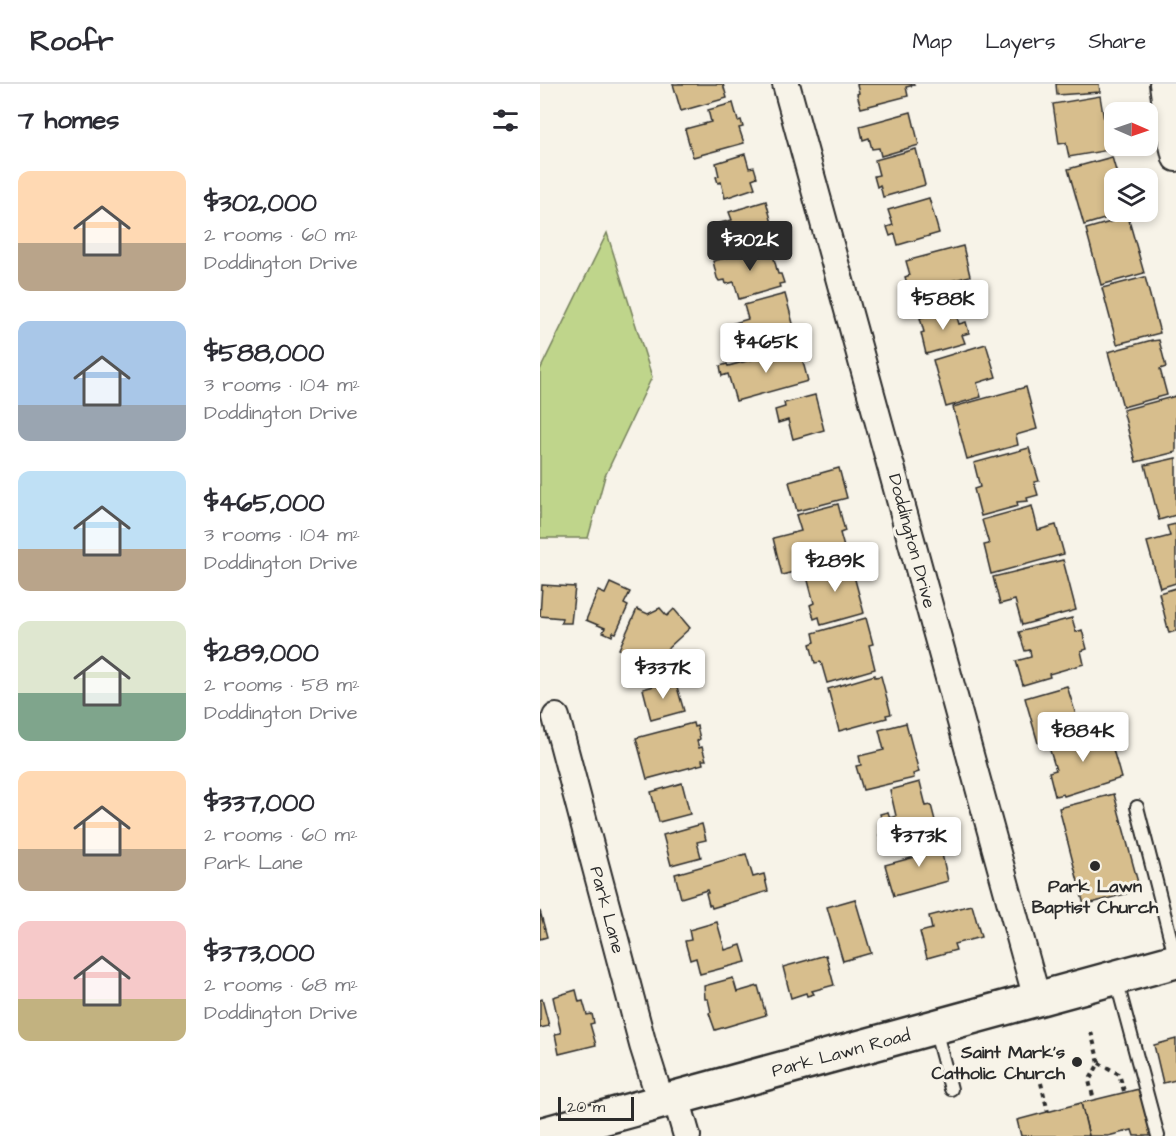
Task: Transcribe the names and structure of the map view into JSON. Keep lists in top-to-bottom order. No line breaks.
{"streets":{"street":["Doddington Drive","Park Lane","Park Lawn Road"]},"crossings":[["Doddington Drive","Park Lawn Road"],["Park Lane","Park Lawn Road"]],"places":["Park Lawn Baptist Church","Saint Mark's Catholic Church"],"scale_bar":"20 m","north":"right","page":{"header":"Roofr","nav":["Map","Layers","Share"],"heading":"7 homes","list":[{"name":"$302,000","note":"2 rooms · 60 m² · Doddington Drive"},{"name":"$588,000","note":"3 rooms · 104 m² · Doddington Drive"},{"name":"$465,000","note":"3 rooms · 104 m² · Doddington Drive"},{"name":"$289,000","note":"2 rooms · 58 m² · Doddington Drive"},{"name":"$337,000","note":"2 rooms · 60 m² · Park Lane"},{"name":"$373,000","note":"2 rooms · 68 m² · Doddington Drive"}],"price":["$302K","$588K","$465K","$289K","$337K","$884K","$373K"],"scale":"20 m"}}
